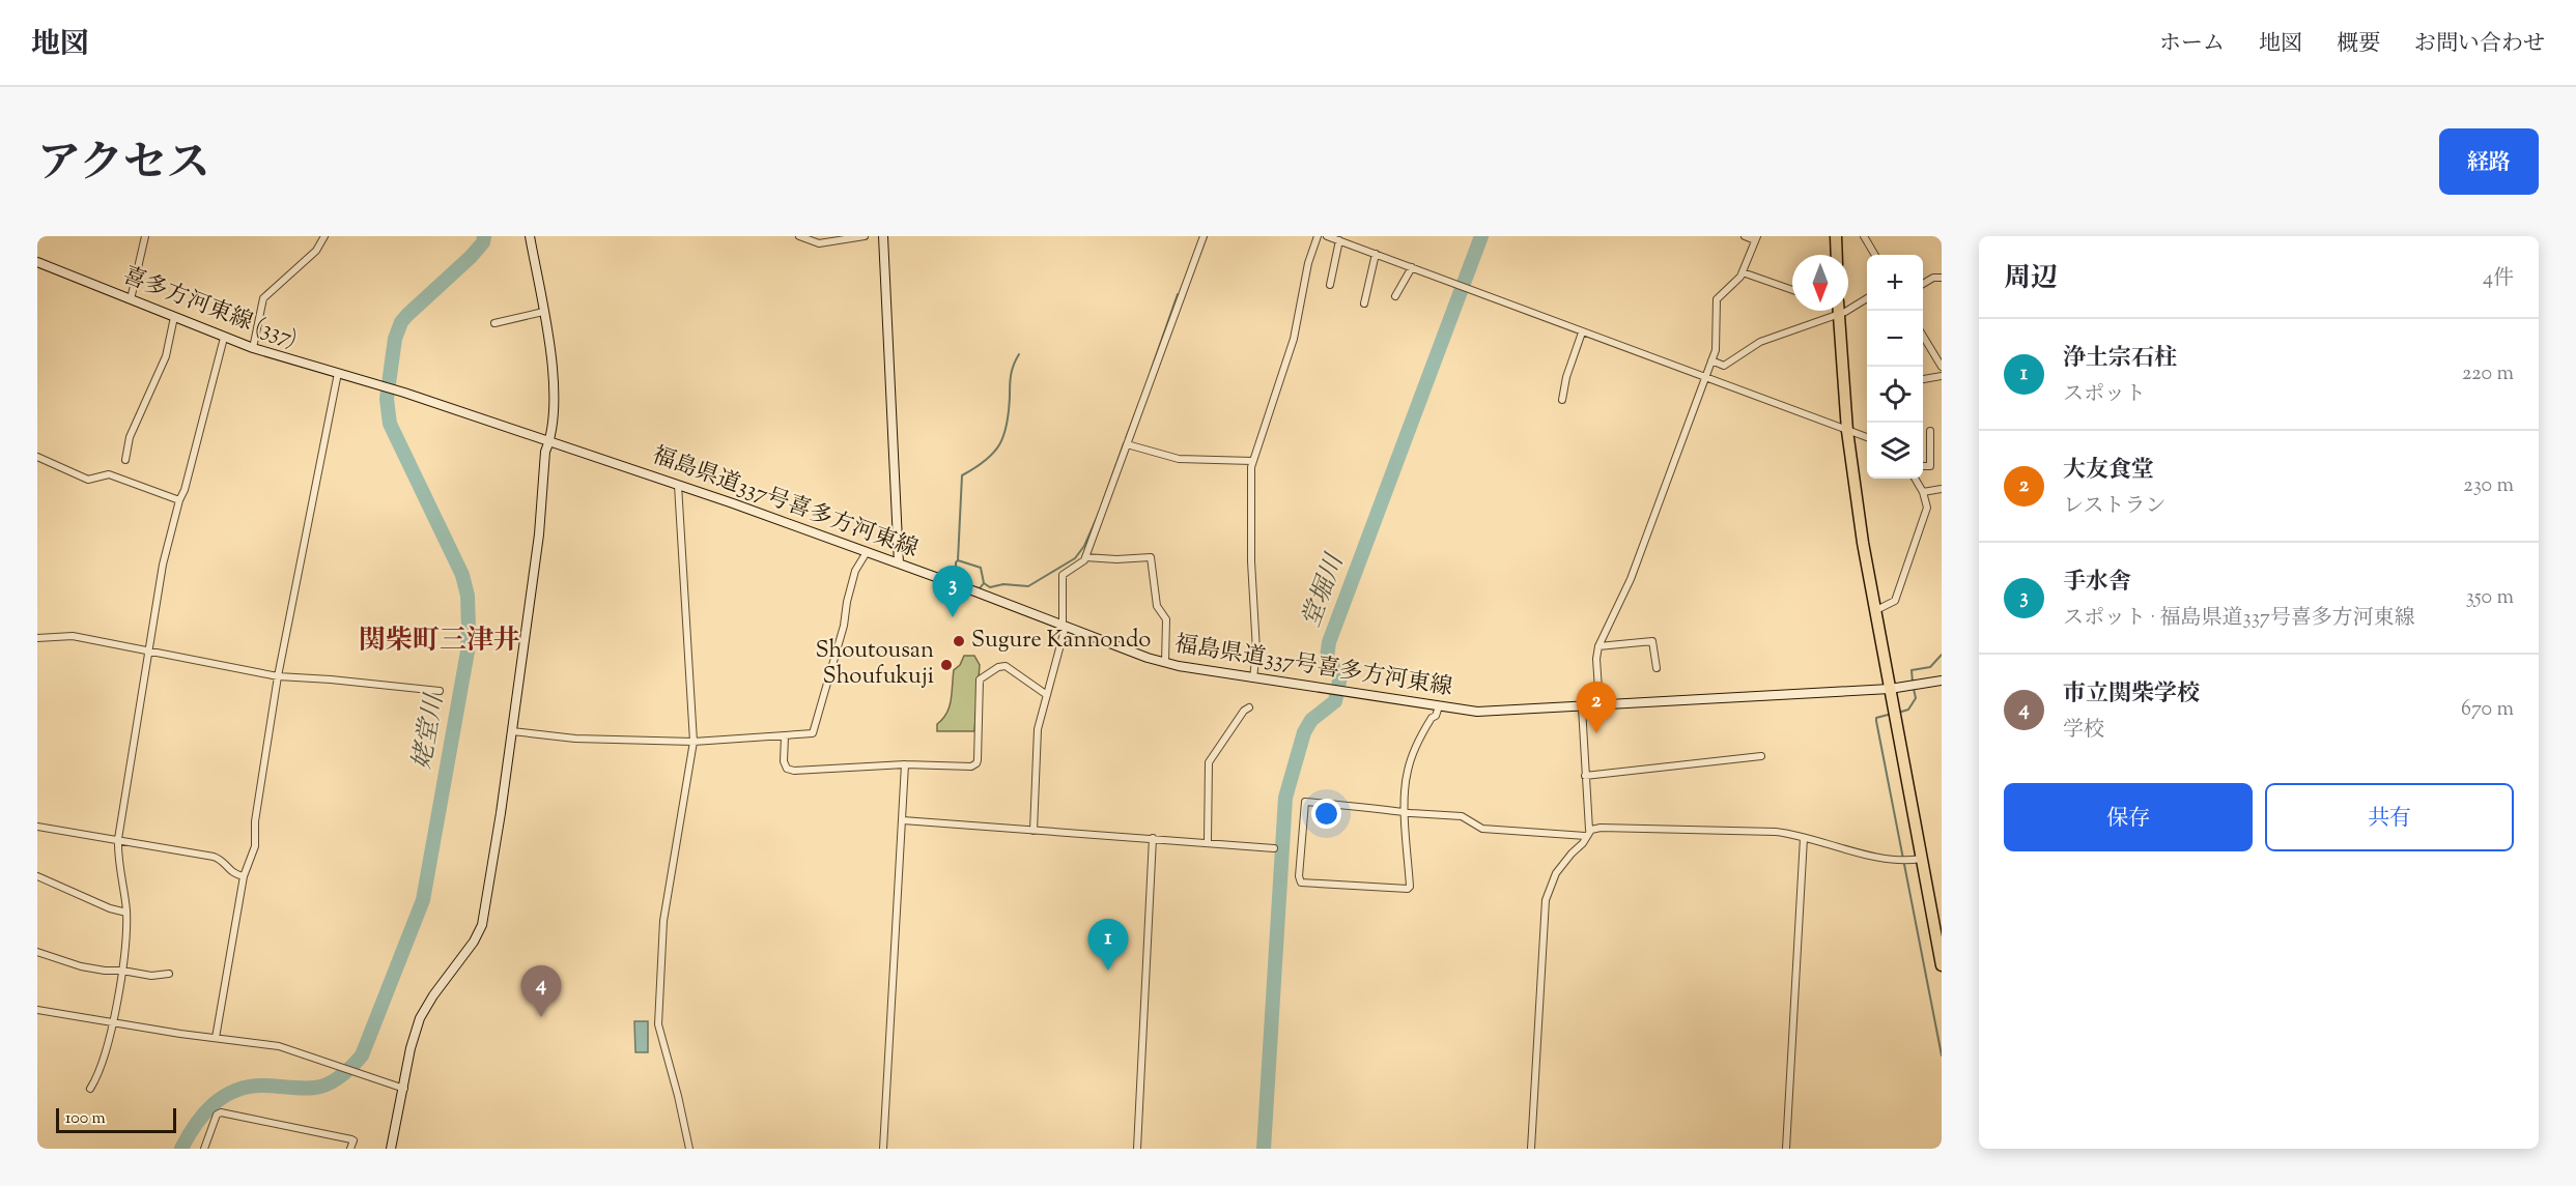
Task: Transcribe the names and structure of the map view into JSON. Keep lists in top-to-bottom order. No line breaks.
{"streets":{"main road":["喜多方河東線 (337)","福島県道337号喜多方河東線"]},"crossings":[["喜多方河東線 (337)","福島県道337号喜多方河東線"]],"districts":["関柴町三津井"],"water":["堂堀川","姥堂川"],"places":["Sugure Kannondo","Shoutousan Shoufukuji"],"scale_bar":"100 m","north":"bottom","page":{"header":"地図","nav":["ホーム","地図","概要","お問い合わせ"],"title":"アクセス","buttons":["経路",["保存","共有"]],"heading":["周辺","4件"],"map_buttons":["+","−"],"list":[{"mark":"1","name":"浄土宗石柱","note":"スポット","value":"220 m"},{"mark":"2","name":"大友食堂","note":"レストラン","value":"230 m"},{"mark":"3","name":"手水舎","note":"スポット · 福島県道337号喜多方河東線","value":"350 m"},{"mark":"4","name":"市立関柴学校","note":"学校","value":"670 m"}],"pins":["3","2","1","4"],"scale":"100 m"}}
